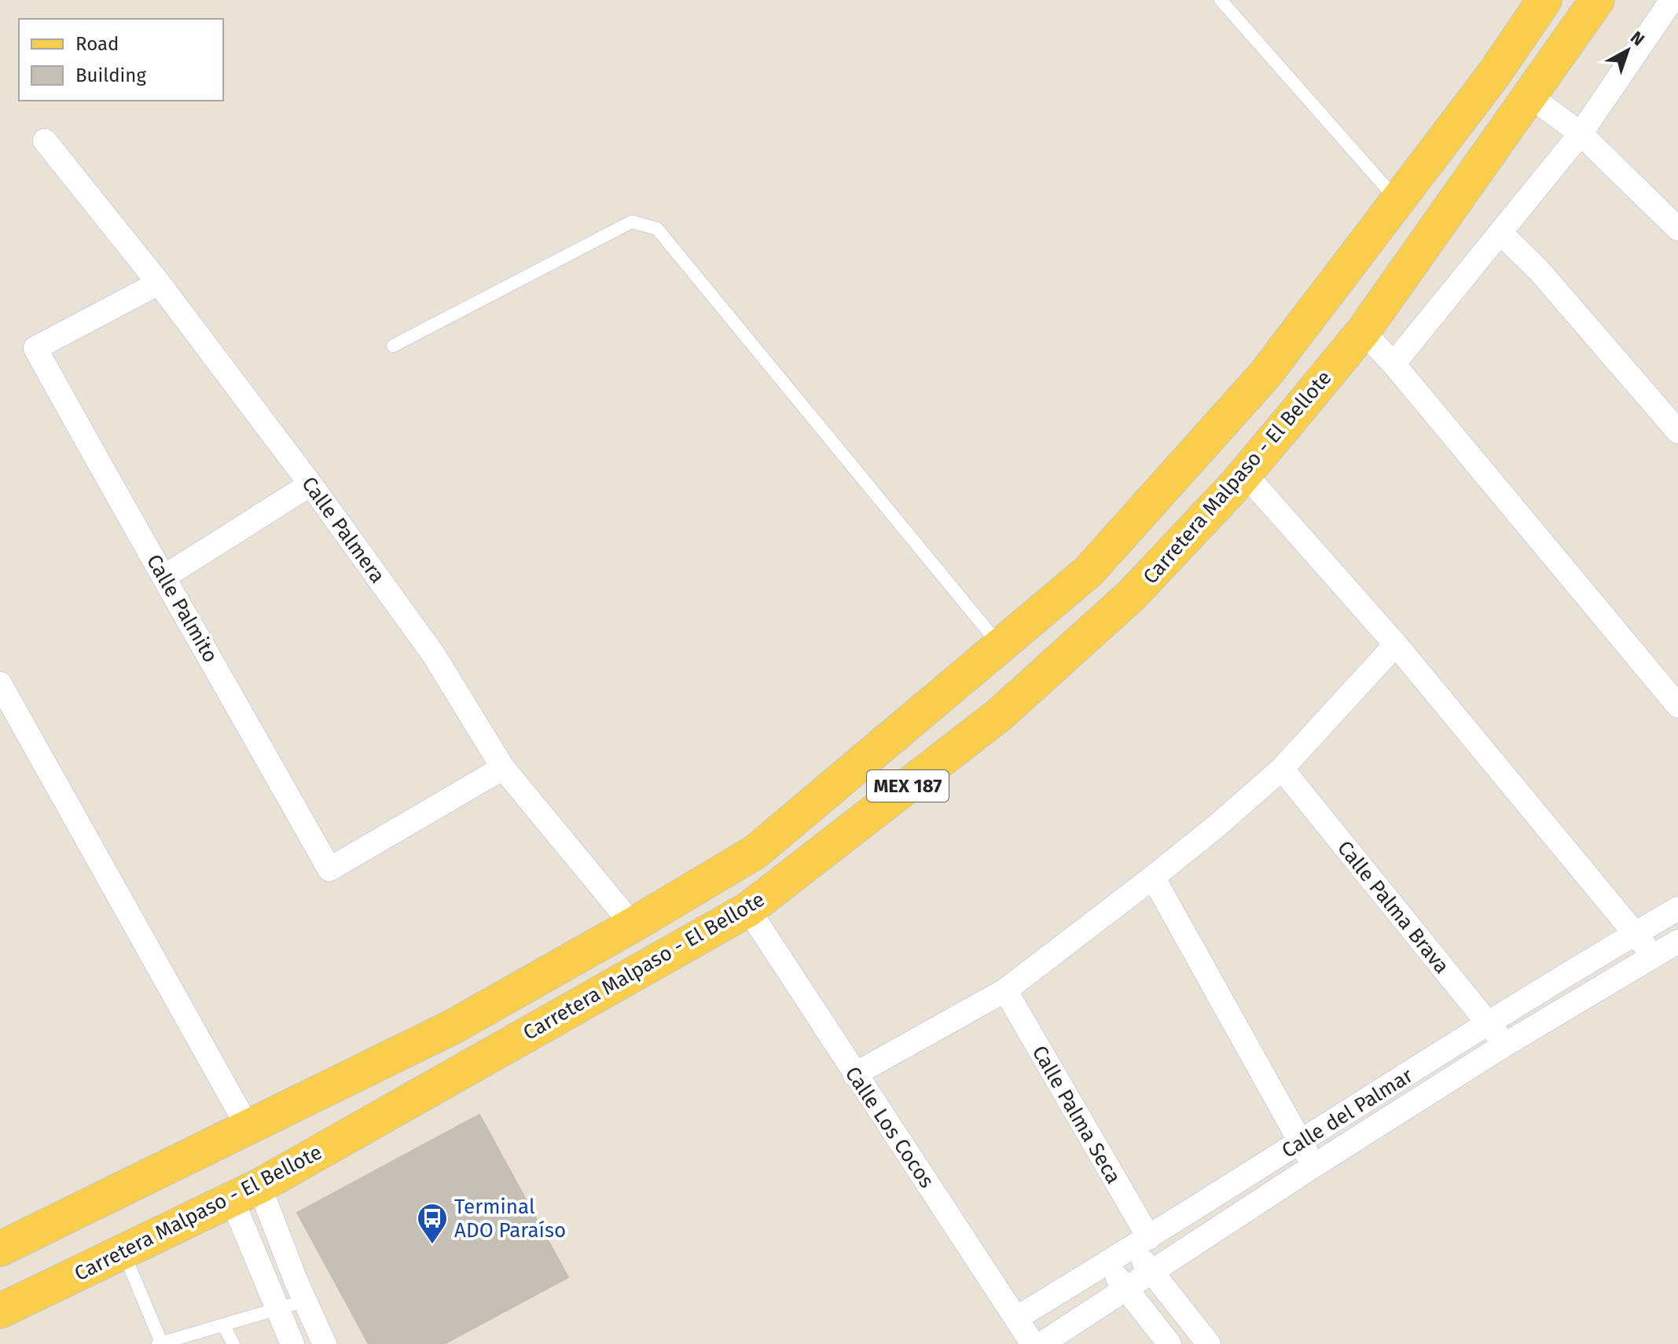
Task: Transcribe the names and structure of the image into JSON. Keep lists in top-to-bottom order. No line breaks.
{"streets":{"main road":["Carretera Malpaso - El Bellote","MEX 187"],"street":["Calle Palmera","Calle Palmito","Calle Palma Brava","Calle del Palmar","Calle Palma Seca","Calle Los Cocos"]},"crossings":[["Carretera Malpaso - El Bellote","Calle Palmera"],["Carretera Malpaso - El Bellote","Calle Los Cocos"],["Calle Palmera","Calle Palmito"],["Calle Palma Brava","Calle del Palmar"],["Calle del Palmar","Calle Palma Seca"],["Calle del Palmar","Calle Los Cocos"]],"places":{"bus stop":["Terminal ADO Paraíso"]},"legend":["Road","Building"],"north":"top right"}
